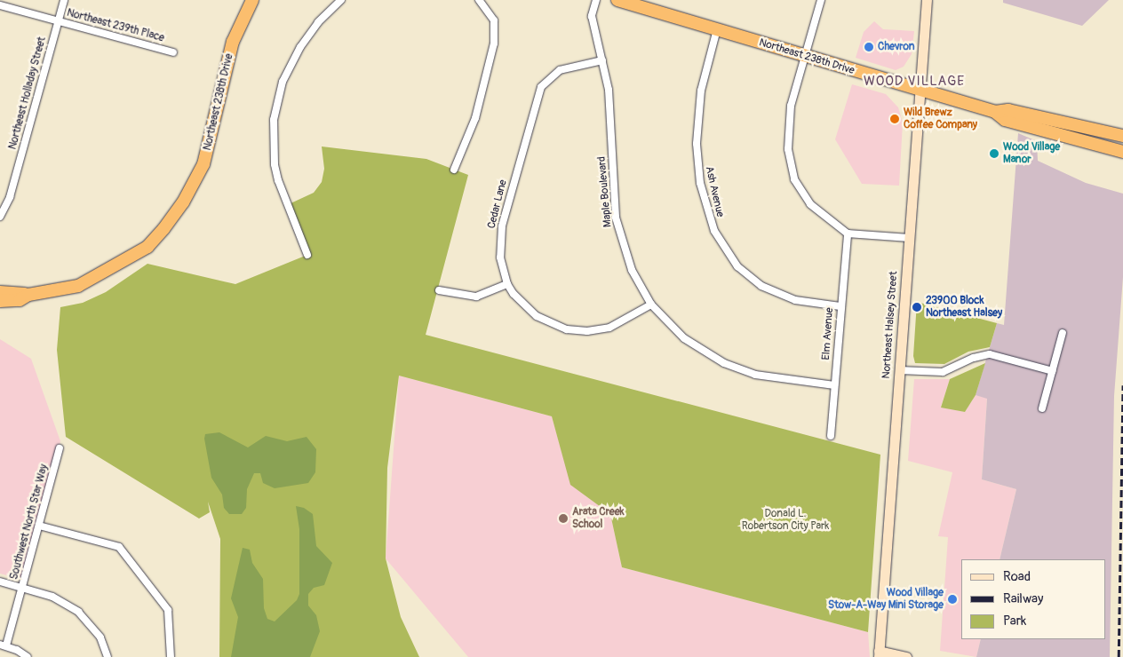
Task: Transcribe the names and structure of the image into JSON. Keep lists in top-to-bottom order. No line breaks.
{"streets":{"highway":["Northeast 238th Drive"],"street":["Northeast 239th Place","Northeast Holladay Street","Maple Boulevard","Ash Avenue","Cedar Lane","Northeast Halsey Street","Elm Avenue","Southwest North Star Way"]},"crossings":[["Northeast 239th Place","Northeast Holladay Street"],["Northeast 238th Drive","Ash Avenue"],["Northeast 238th Drive","Northeast Halsey Street"],["Maple Boulevard","Cedar Lane"],["Maple Boulevard","Elm Avenue"],["Ash Avenue","Elm Avenue"]],"districts":["WOOD VILLAGE"],"parks":["Donald L. Robertson City Park"],"places":["Chevron","Wild Brewz Coffee Company","Wood Village Manor","23900 Block Northeast Halsey","Arata Creek School","Wood Village Stow-A-Way Mini Storage"],"legend":["Road","Railway","Park"]}
